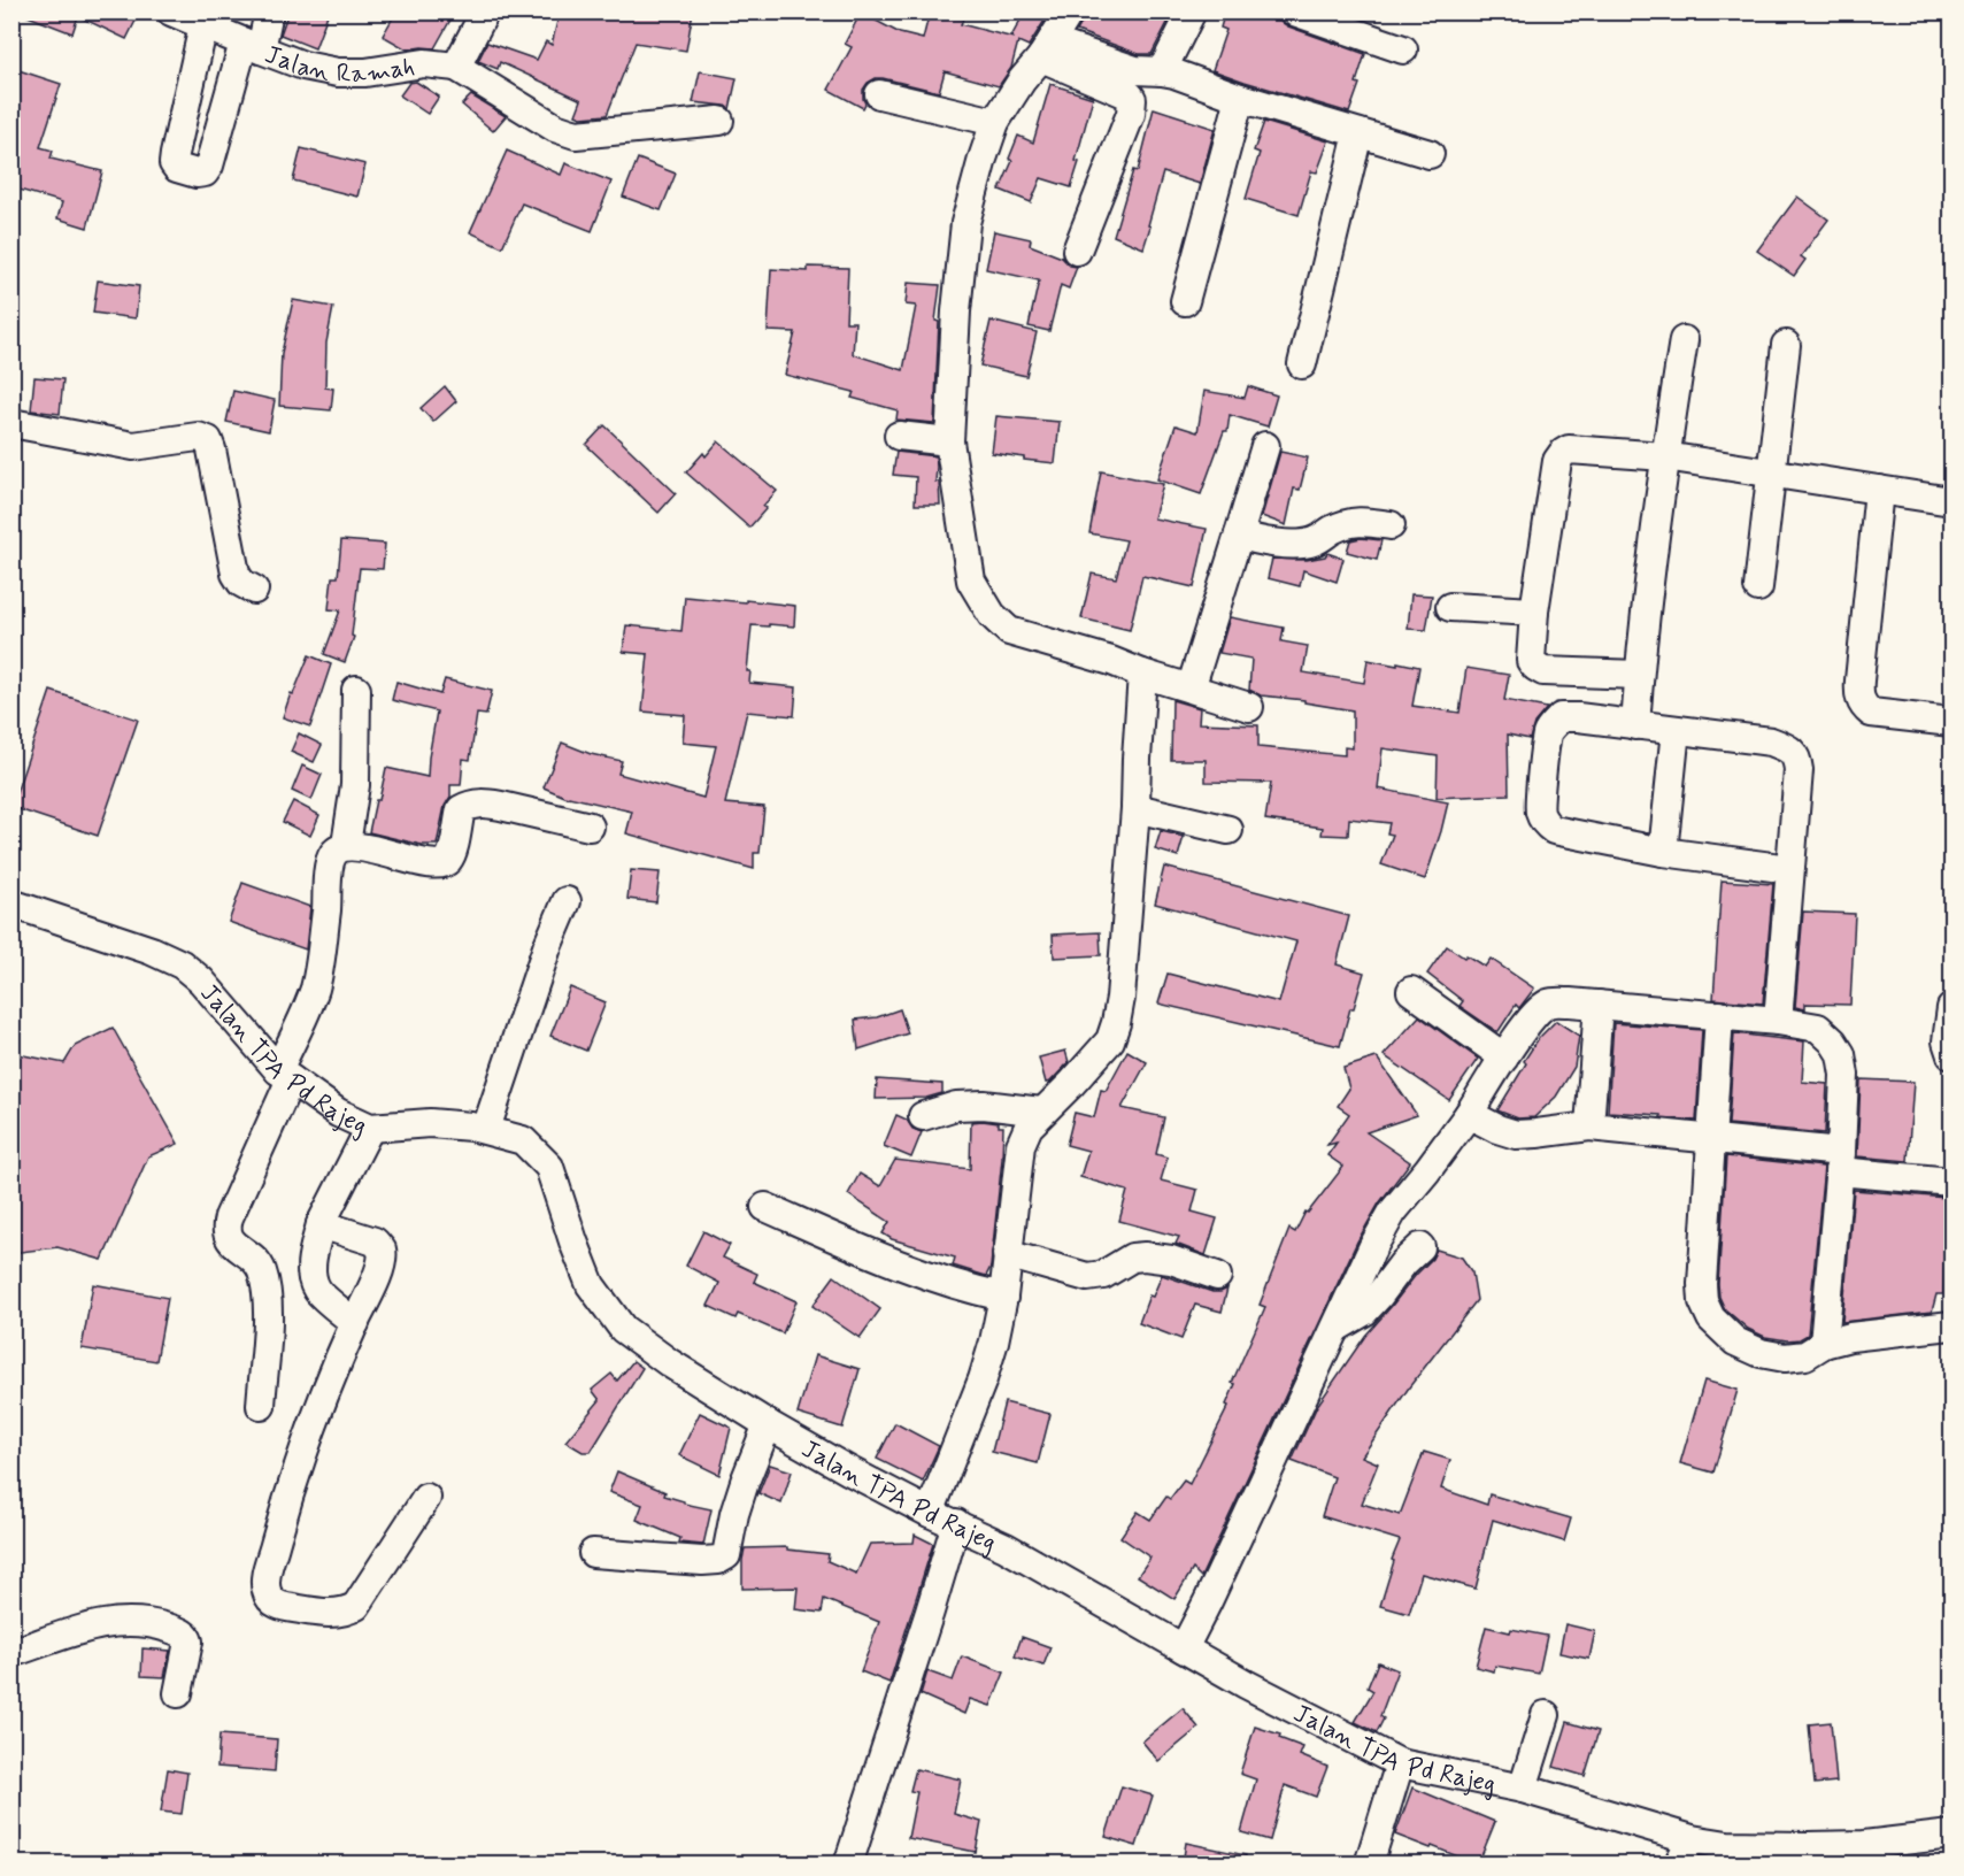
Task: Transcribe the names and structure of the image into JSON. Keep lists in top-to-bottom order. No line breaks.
{"streets":{"street":["Jalan Ramah","Jalan TPA Pd Rajeg"]}}
